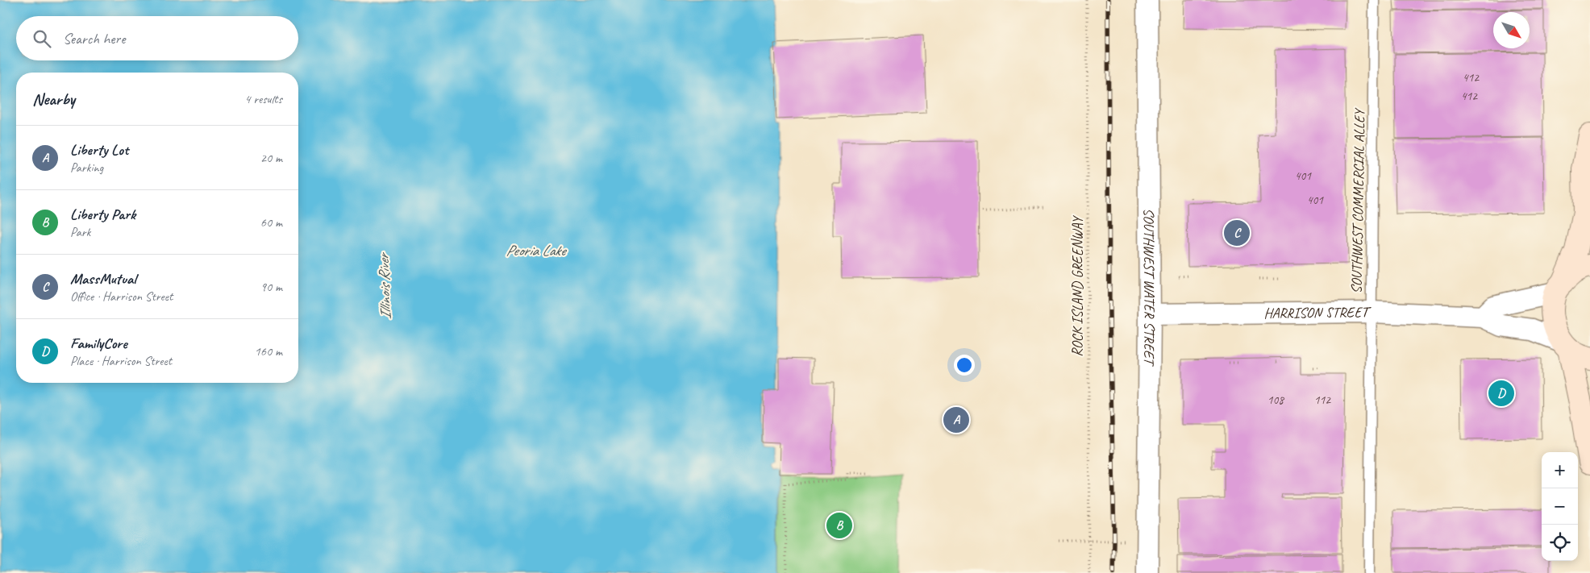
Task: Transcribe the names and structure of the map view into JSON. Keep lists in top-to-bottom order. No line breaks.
{"streets":{"street":["SOUTHWEST WATER STREET","HARRISON STREET"],"lane":["SOUTHWEST COMMERCIAL ALLEY"],"path":["ROCK ISLAND GREENWAY"]},"crossings":[["SOUTHWEST COMMERCIAL ALLEY","HARRISON STREET"],["SOUTHWEST WATER STREET","HARRISON STREET"]],"water":["Peoria Lake","Illinois River"],"house_numbers":["412","412","401","401","108","112"],"north":"bottom right","page":{"search":"Search here","heading":["Nearby","4 results"],"list":[{"mark":"A","name":"Liberty Lot","note":"Parking","value":"20 m"},{"mark":"B","name":"Liberty Park","note":"Park","value":"60 m"},{"mark":"C","name":"MassMutual","note":"Office · Harrison Street","value":"90 m"},{"mark":"D","name":"FamilyCore","note":"Place · Harrison Street","value":"160 m"}],"pins":["C","D","A","B"],"map_buttons":["+","−"]}}
